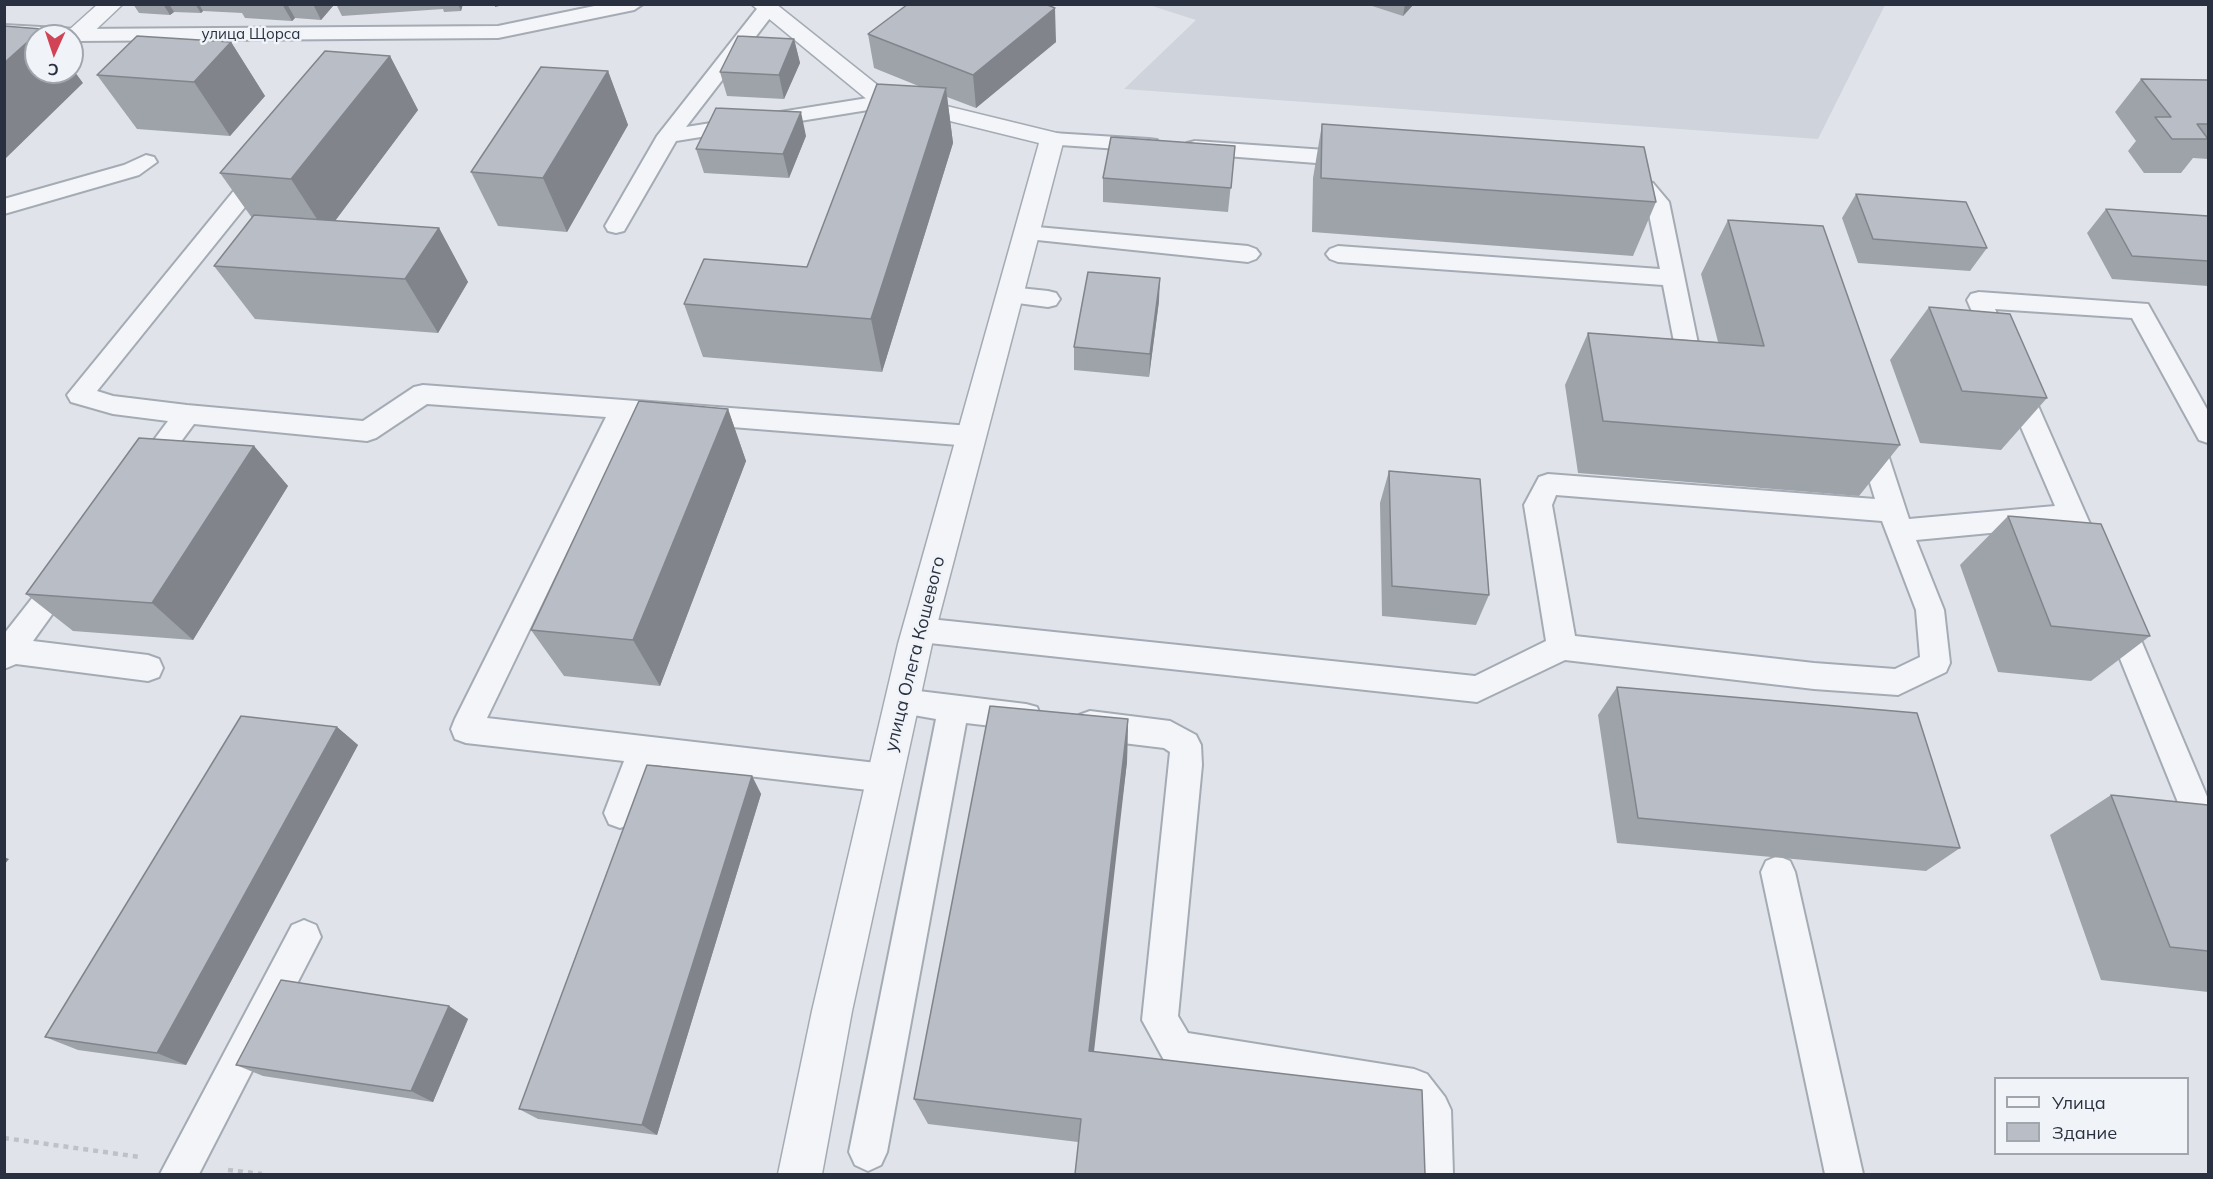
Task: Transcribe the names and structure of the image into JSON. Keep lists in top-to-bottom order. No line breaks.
{"streets":{"street":["улица Олега Кошевого"],"lane":["улица Щорса"]},"legend":["Улица","Здание"],"north":"bottom"}
